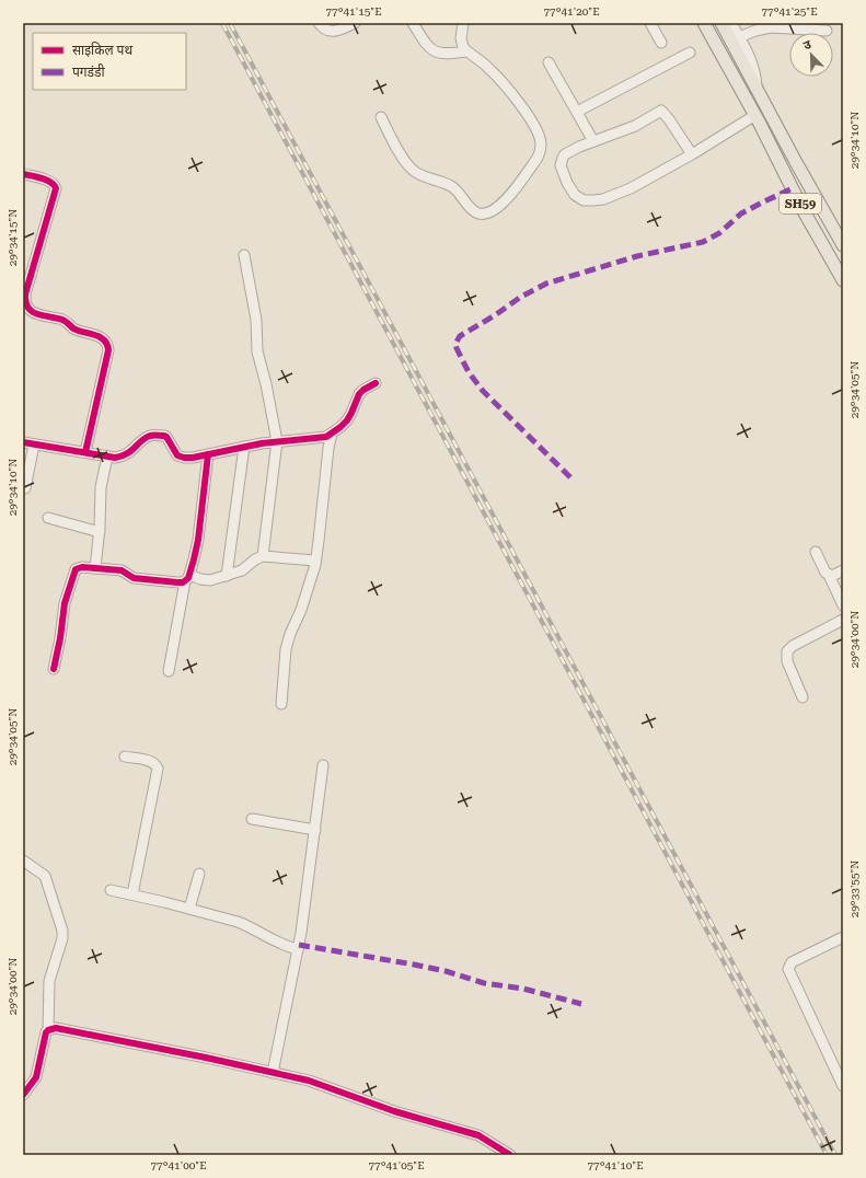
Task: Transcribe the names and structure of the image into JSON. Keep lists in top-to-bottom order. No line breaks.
{"streets":{"main road":["SH59"]},"legend":["साइकिल पथ","पगडंडी"],"north":"top left","coordinates":["77°41'15\"E","77°41'20\"E","77°41'25\"E","29°34'10\"N","29°34'15\"N","29°34'05\"N","29°34'00\"N","29°33'55\"N","77°41'00\"E","77°41'05\"E","77°41'10\"E"]}
